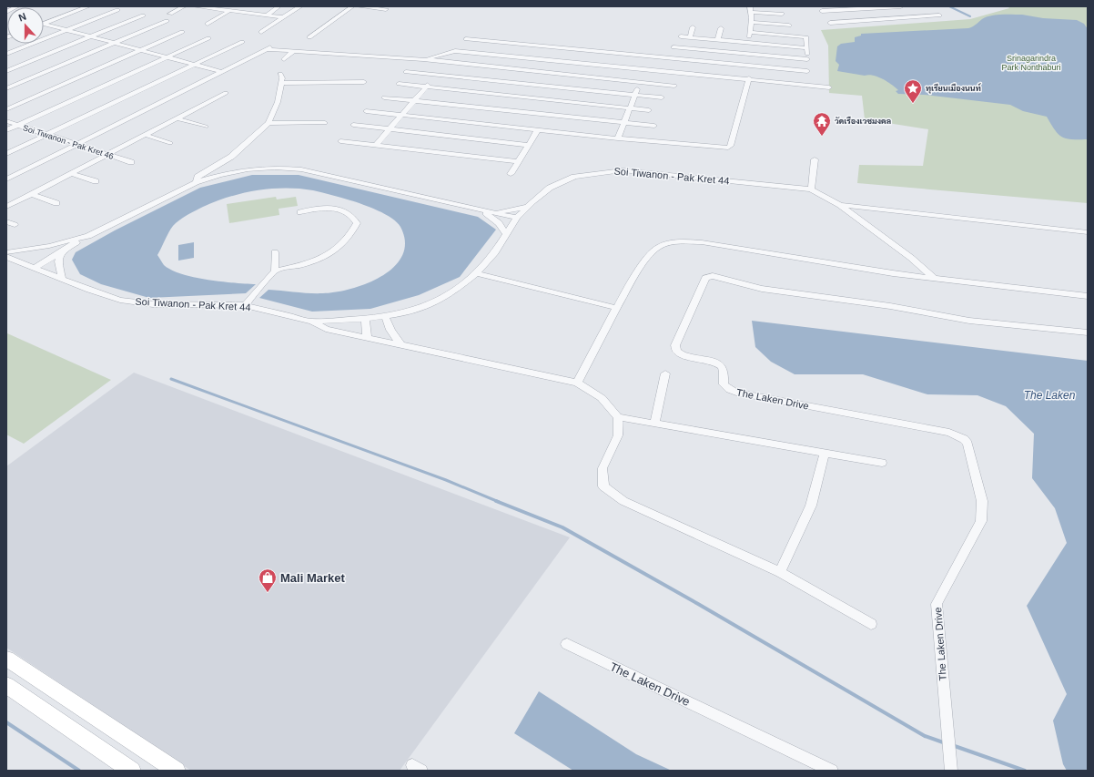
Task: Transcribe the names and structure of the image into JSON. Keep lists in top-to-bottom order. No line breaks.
{"streets":{"street":["Soi Tiwanon - Pak Kret 46","Soi Tiwanon - Pak Kret 44","The Laken Drive"]},"water":["The Laken"],"parks":["Srinagarindra Park Nonthaburi"],"places":{"place":["ทุเรียนเมืองนนท์"],"temple":["วัดเรืองเวชมงคล"],"shop":["Mali Market"]},"north":"top"}
